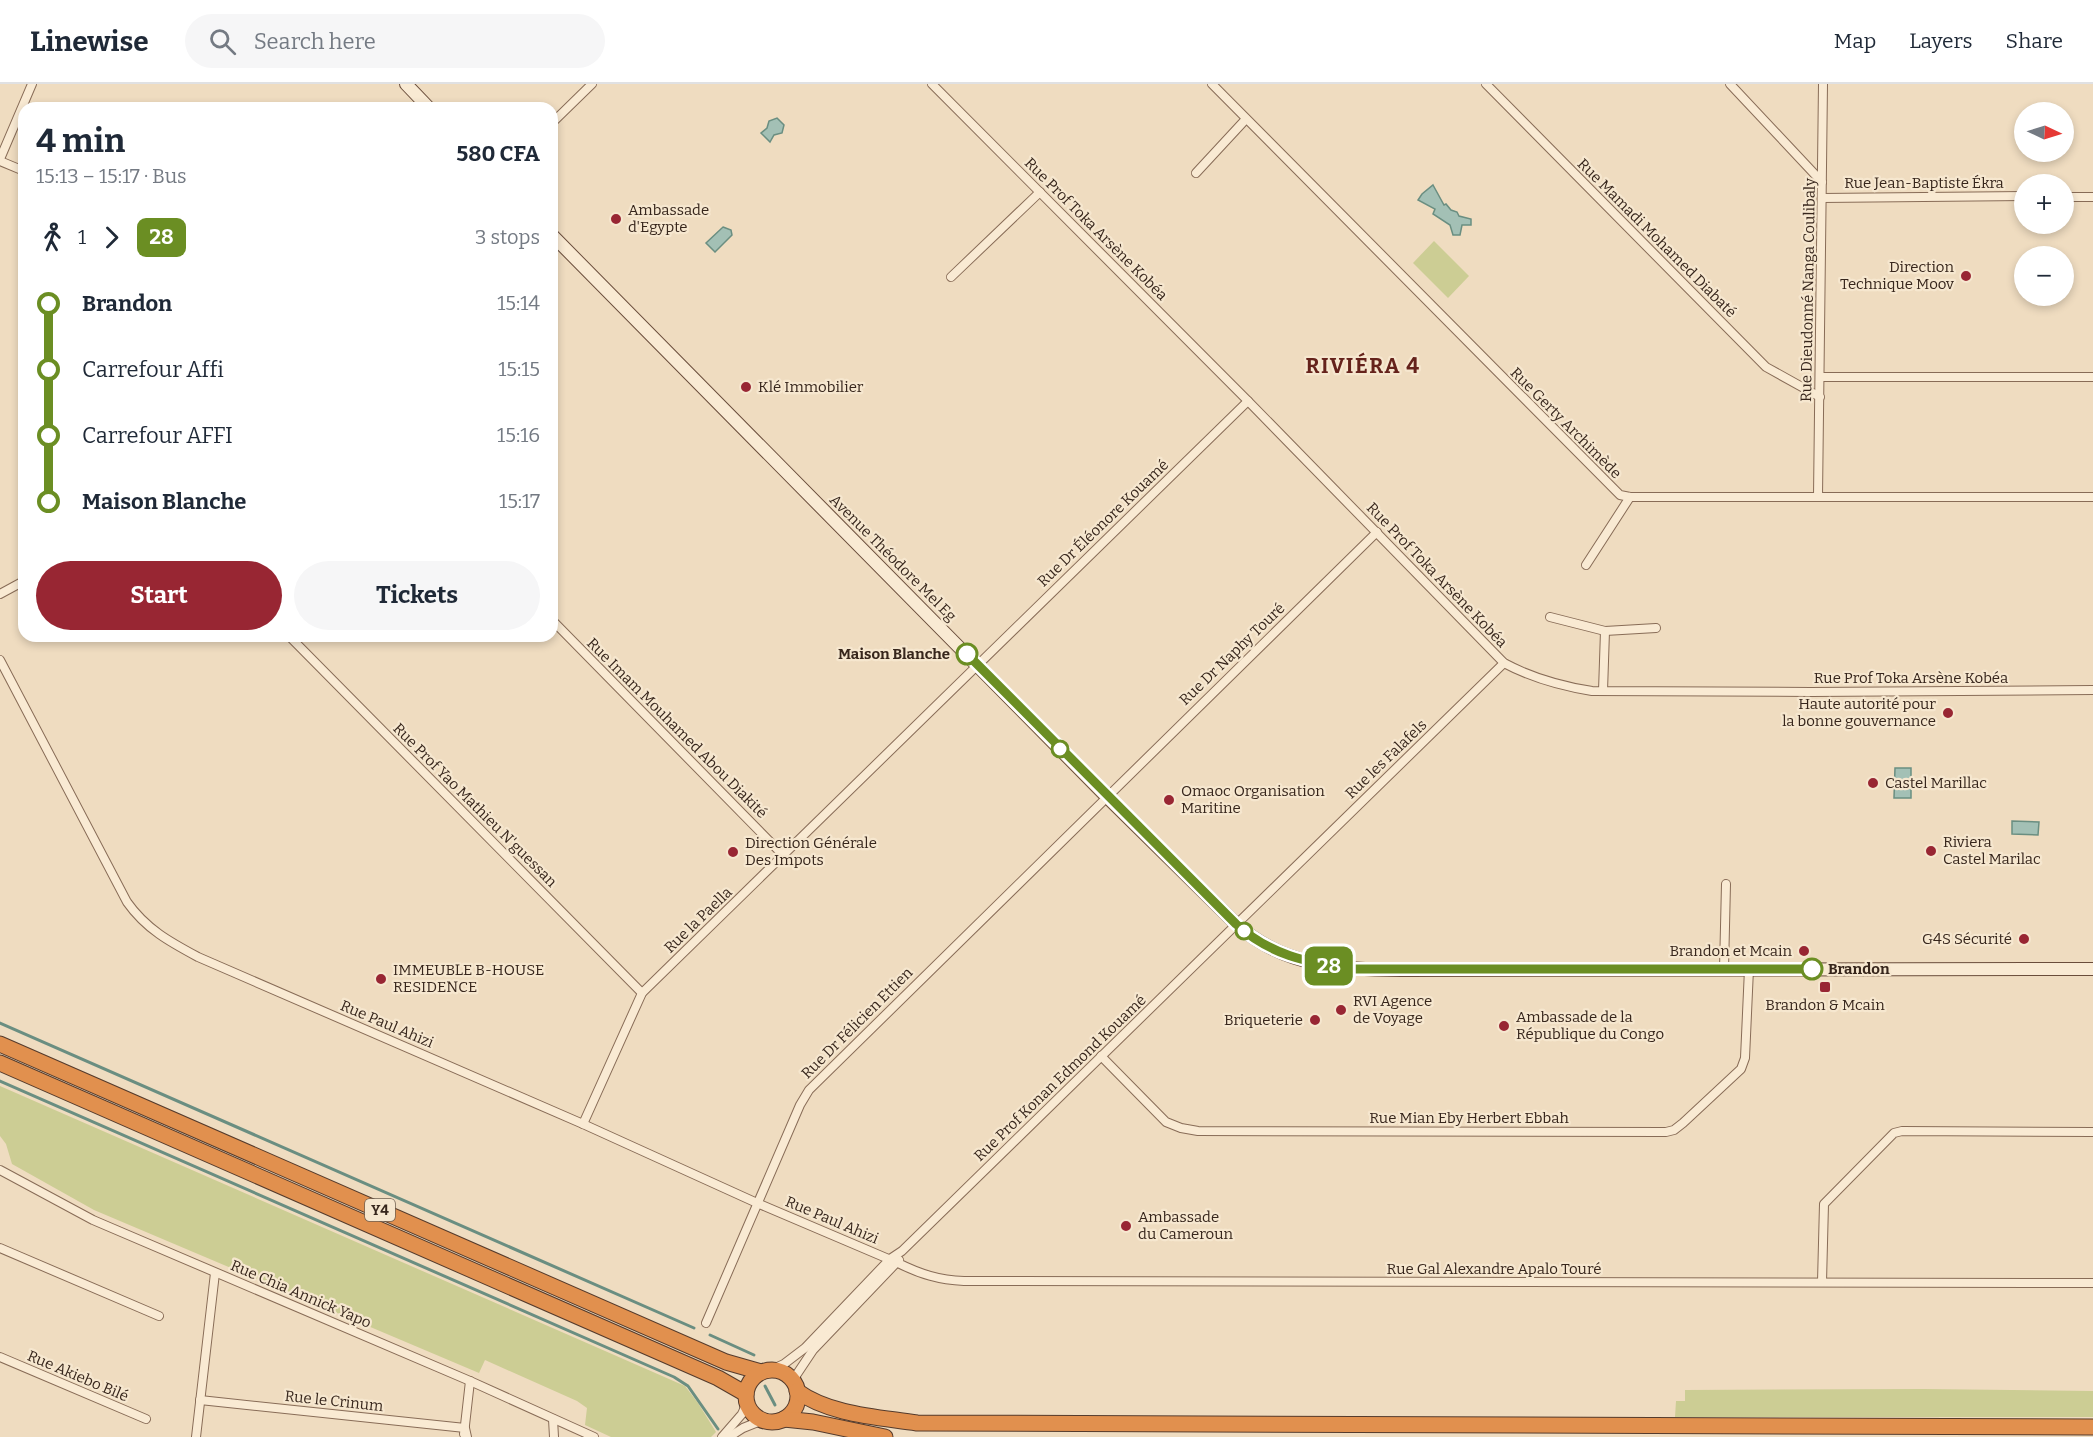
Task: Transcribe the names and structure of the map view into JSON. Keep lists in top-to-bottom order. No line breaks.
{"streets":{"highway":["Y4"],"main road":["Avenue Théodore Mel Eg"],"street":["Rue Jean-Baptiste Ékra","Rue Prof Toka Arsène Kobéa","Rue Mamadi Mohamed Diabaté","Rue Dieudonné Nanga Coulibaly","Rue Gerty Archimède","Rue Dr Éléonore Kouamé","Rue Dr Naphy Touré","Rue Imam Mouhamed Abou Diakité","Rue les Falafels","Rue Prof Yao Mathieu N'guessan","Rue la Paella","Rue Dr Félicien Ettien","Rue Paul Ahizi","Rue Prof Konan Edmond Kouamé","Rue Mian Eby Herbert Ebbah","Rue Gal Alexandre Apalo Touré","Rue Chia Annick Yapo","Rue Akiebo Bilé","Rue le Crinum"]},"crossings":[["Rue Jean-Baptiste Ékra","Rue Dieudonné Nanga Coulibaly"],["Rue Prof Toka Arsène Kobéa","Rue Dr Éléonore Kouamé"],["Rue Prof Toka Arsène Kobéa","Rue Dr Naphy Touré"],["Rue Prof Toka Arsène Kobéa","Rue les Falafels"],["Rue Mamadi Mohamed Diabaté","Rue Dieudonné Nanga Coulibaly"],["Rue Dr Éléonore Kouamé","Avenue Théodore Mel Eg"],["Rue Dr Éléonore Kouamé","Rue la Paella"],["Avenue Théodore Mel Eg","Rue Dr Naphy Touré"],["Avenue Théodore Mel Eg","Rue les Falafels"],["Avenue Théodore Mel Eg","Rue la Paella"],["Avenue Théodore Mel Eg","Rue Dr Félicien Ettien"],["Avenue Théodore Mel Eg","Rue Prof Konan Edmond Kouamé"],["Avenue Théodore Mel Eg","Rue Mian Eby Herbert Ebbah"],["Rue Dr Naphy Touré","Rue Dr Félicien Ettien"],["Rue Imam Mouhamed Abou Diakité","Rue la Paella"],["Rue les Falafels","Rue Prof Konan Edmond Kouamé"],["Rue Prof Yao Mathieu N'guessan","Rue la Paella"],["Rue la Paella","Rue Paul Ahizi"],["Rue Dr Félicien Ettien","Rue Paul Ahizi"],["Rue Paul Ahizi","Rue Prof Konan Edmond Kouamé"],["Rue Paul Ahizi","Rue Gal Alexandre Apalo Touré"],["Rue Prof Konan Edmond Kouamé","Rue Mian Eby Herbert Ebbah"],["Rue Prof Konan Edmond Kouamé","Y4"],["Rue Prof Konan Edmond Kouamé","Rue Gal Alexandre Apalo Touré"]],"districts":["RIVIÉRA 4"],"places":{"other":["Ambassade d'Egypte","Direction Technique Moov","Klé Immobilier","Maison Blanche","Haute autorité pour la bonne gouvernance","Castel Marillac","Omaoc Organisation Maritine","Riviera Castel Marilac","Direction Générale Des Impots","G4S Sécurité","Brandon et Mcain","Brandon","IMMEUBLE B-HOUSE RESIDENCE","RVI Agence de Voyage","Briqueterie","Ambassade de la République du Congo","Ambassade du Cameroun"],"transit":["Brandon & Mcain"]},"lines":["bus line 28"],"north":"right","page":{"header":"Linewise","search":"Search here","nav":["Map","Layers","Share"],"on_map":"28","map_buttons":["+","−"],"heading":["4 min","15:13 – 15:17 · Bus","580 CFA"],"legs":["1","28","3 stops"],"list":[{"name":"Brandon","value":"15:14"},{"name":"Carrefour Affi","value":"15:15"},{"name":"Carrefour AFFI","value":"15:16"},{"name":"Maison Blanche","value":"15:17"}],"buttons":["Start","Tickets"]}}
